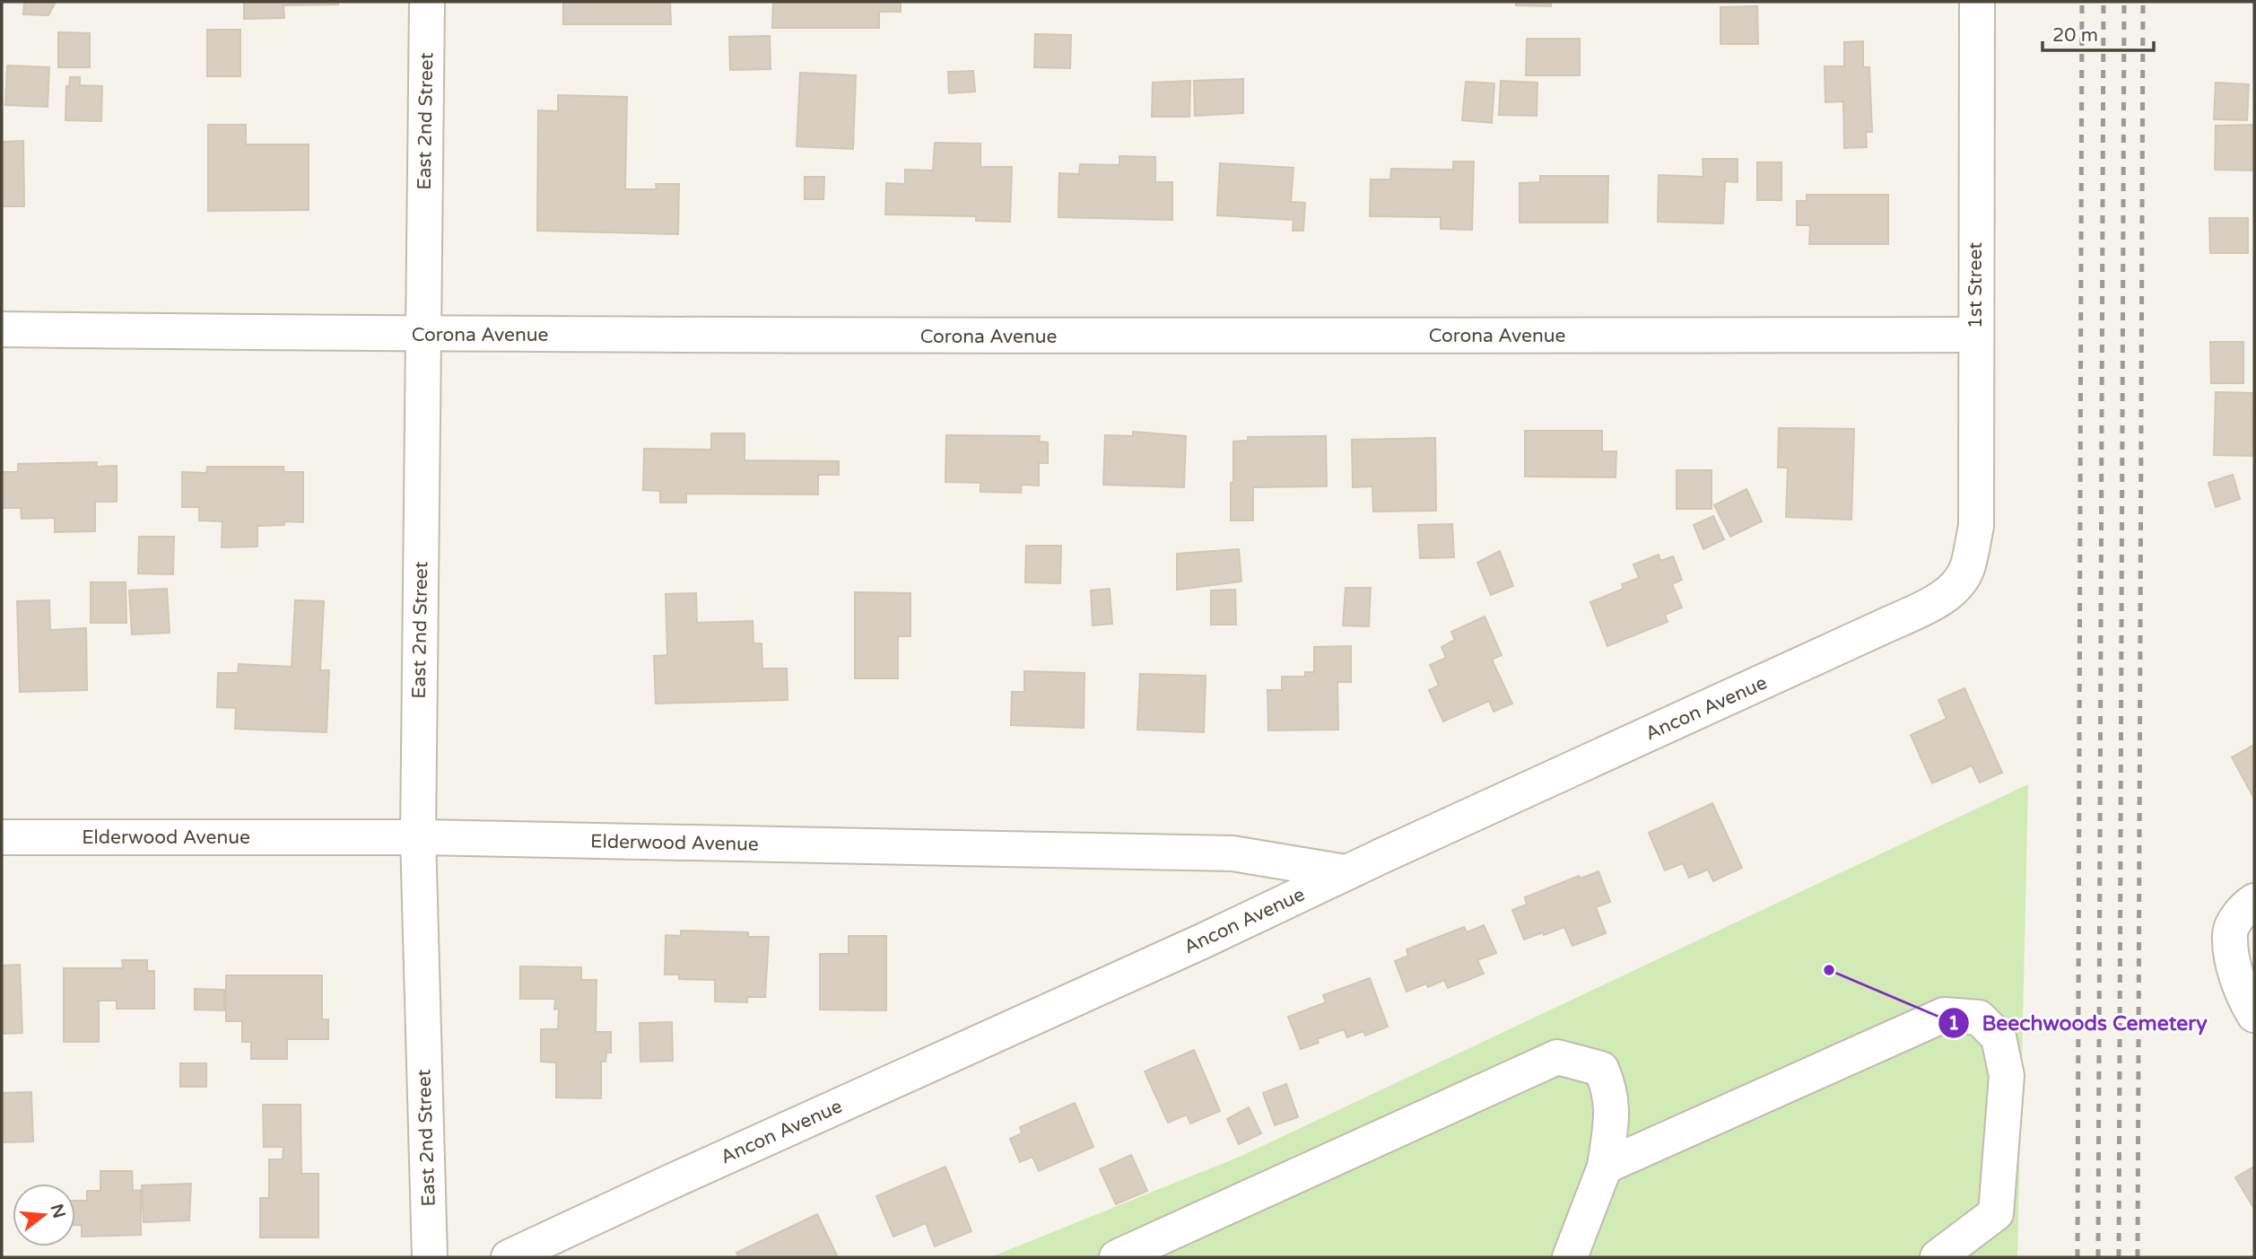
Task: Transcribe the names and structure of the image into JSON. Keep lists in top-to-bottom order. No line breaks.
{"streets":{"street":["East 2nd Street","1st Street","Corona Avenue","Ancon Avenue","Elderwood Avenue"]},"crossings":[["East 2nd Street","Corona Avenue"],["East 2nd Street","Elderwood Avenue"],["1st Street","Corona Avenue"],["1st Street","Ancon Avenue"],["Ancon Avenue","Elderwood Avenue"]],"places":["Beechwoods Cemetery"],"scale_bar":"20 m","north":"right"}
